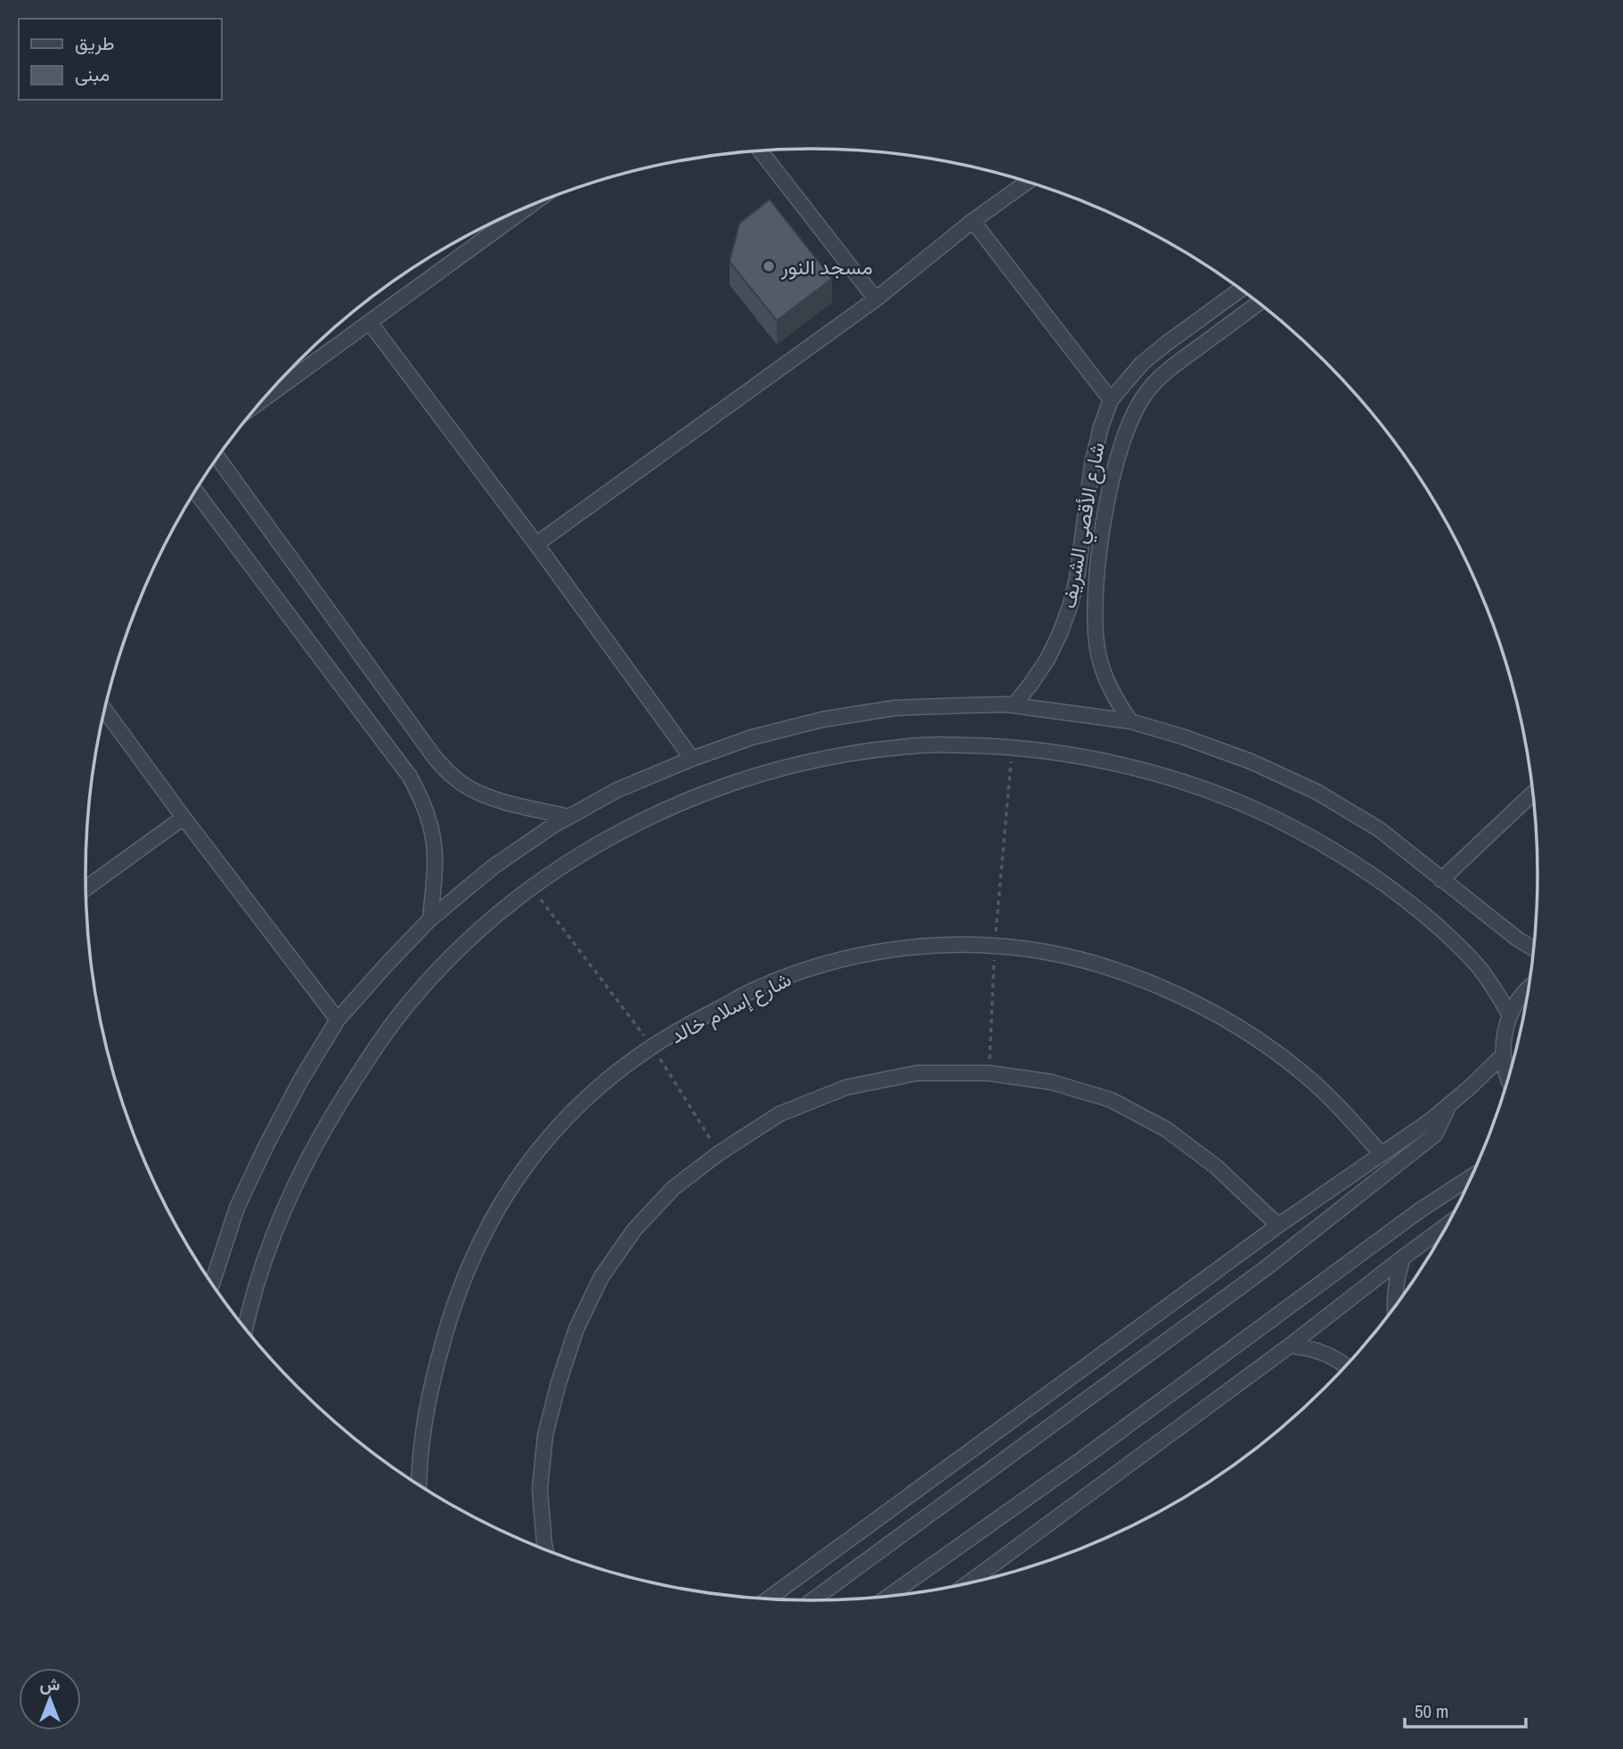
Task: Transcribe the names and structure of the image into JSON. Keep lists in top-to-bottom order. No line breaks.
{"streets":{"street":["شارع الأقصي الشريف","شارع إسلام خالد"]},"places":["مسجد النور"],"legend":["طريق","مبنى"],"scale_bar":"50 m","north":"top"}
